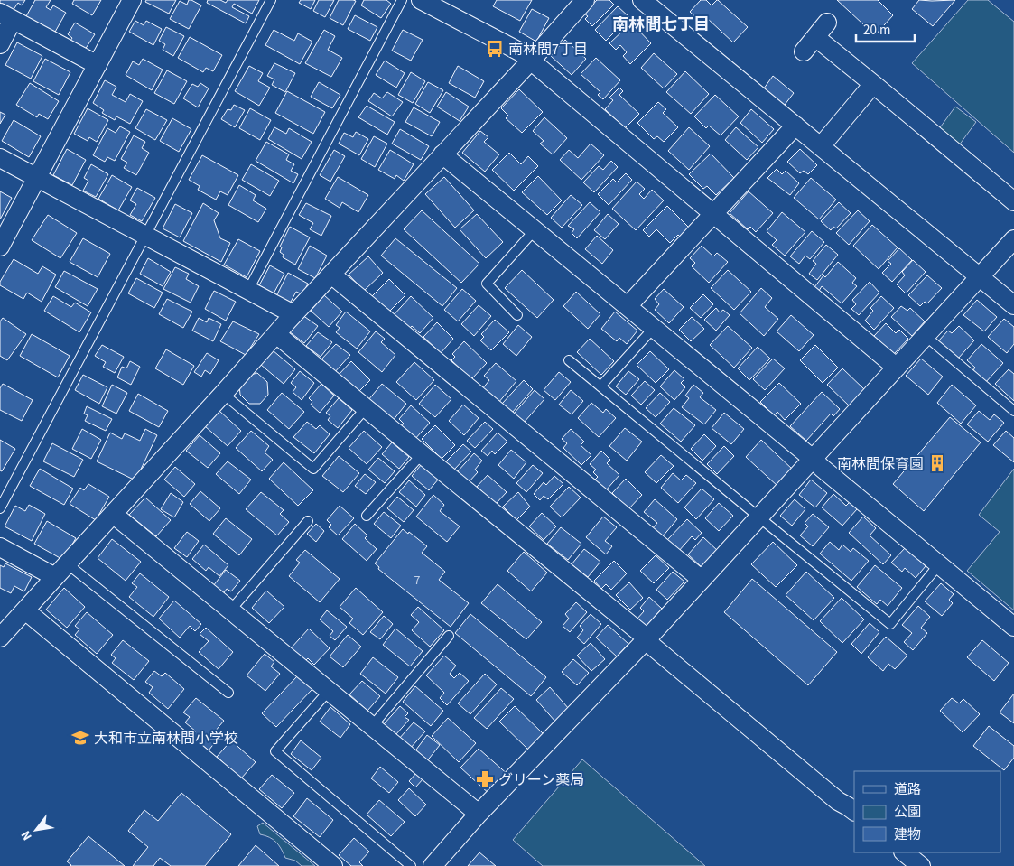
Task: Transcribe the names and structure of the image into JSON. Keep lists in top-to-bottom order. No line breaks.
{"districts":["南林間七丁目"],"places":{"bus stop":["南林間7丁目"],"building":["南林間保育園"],"school or university":["大和市立南林間小学校"],"pharmacy":["グリーン薬局"]},"house_numbers":["7"],"legend":["道路","公園","建物"],"scale_bar":"20 m","north":"bottom left"}
